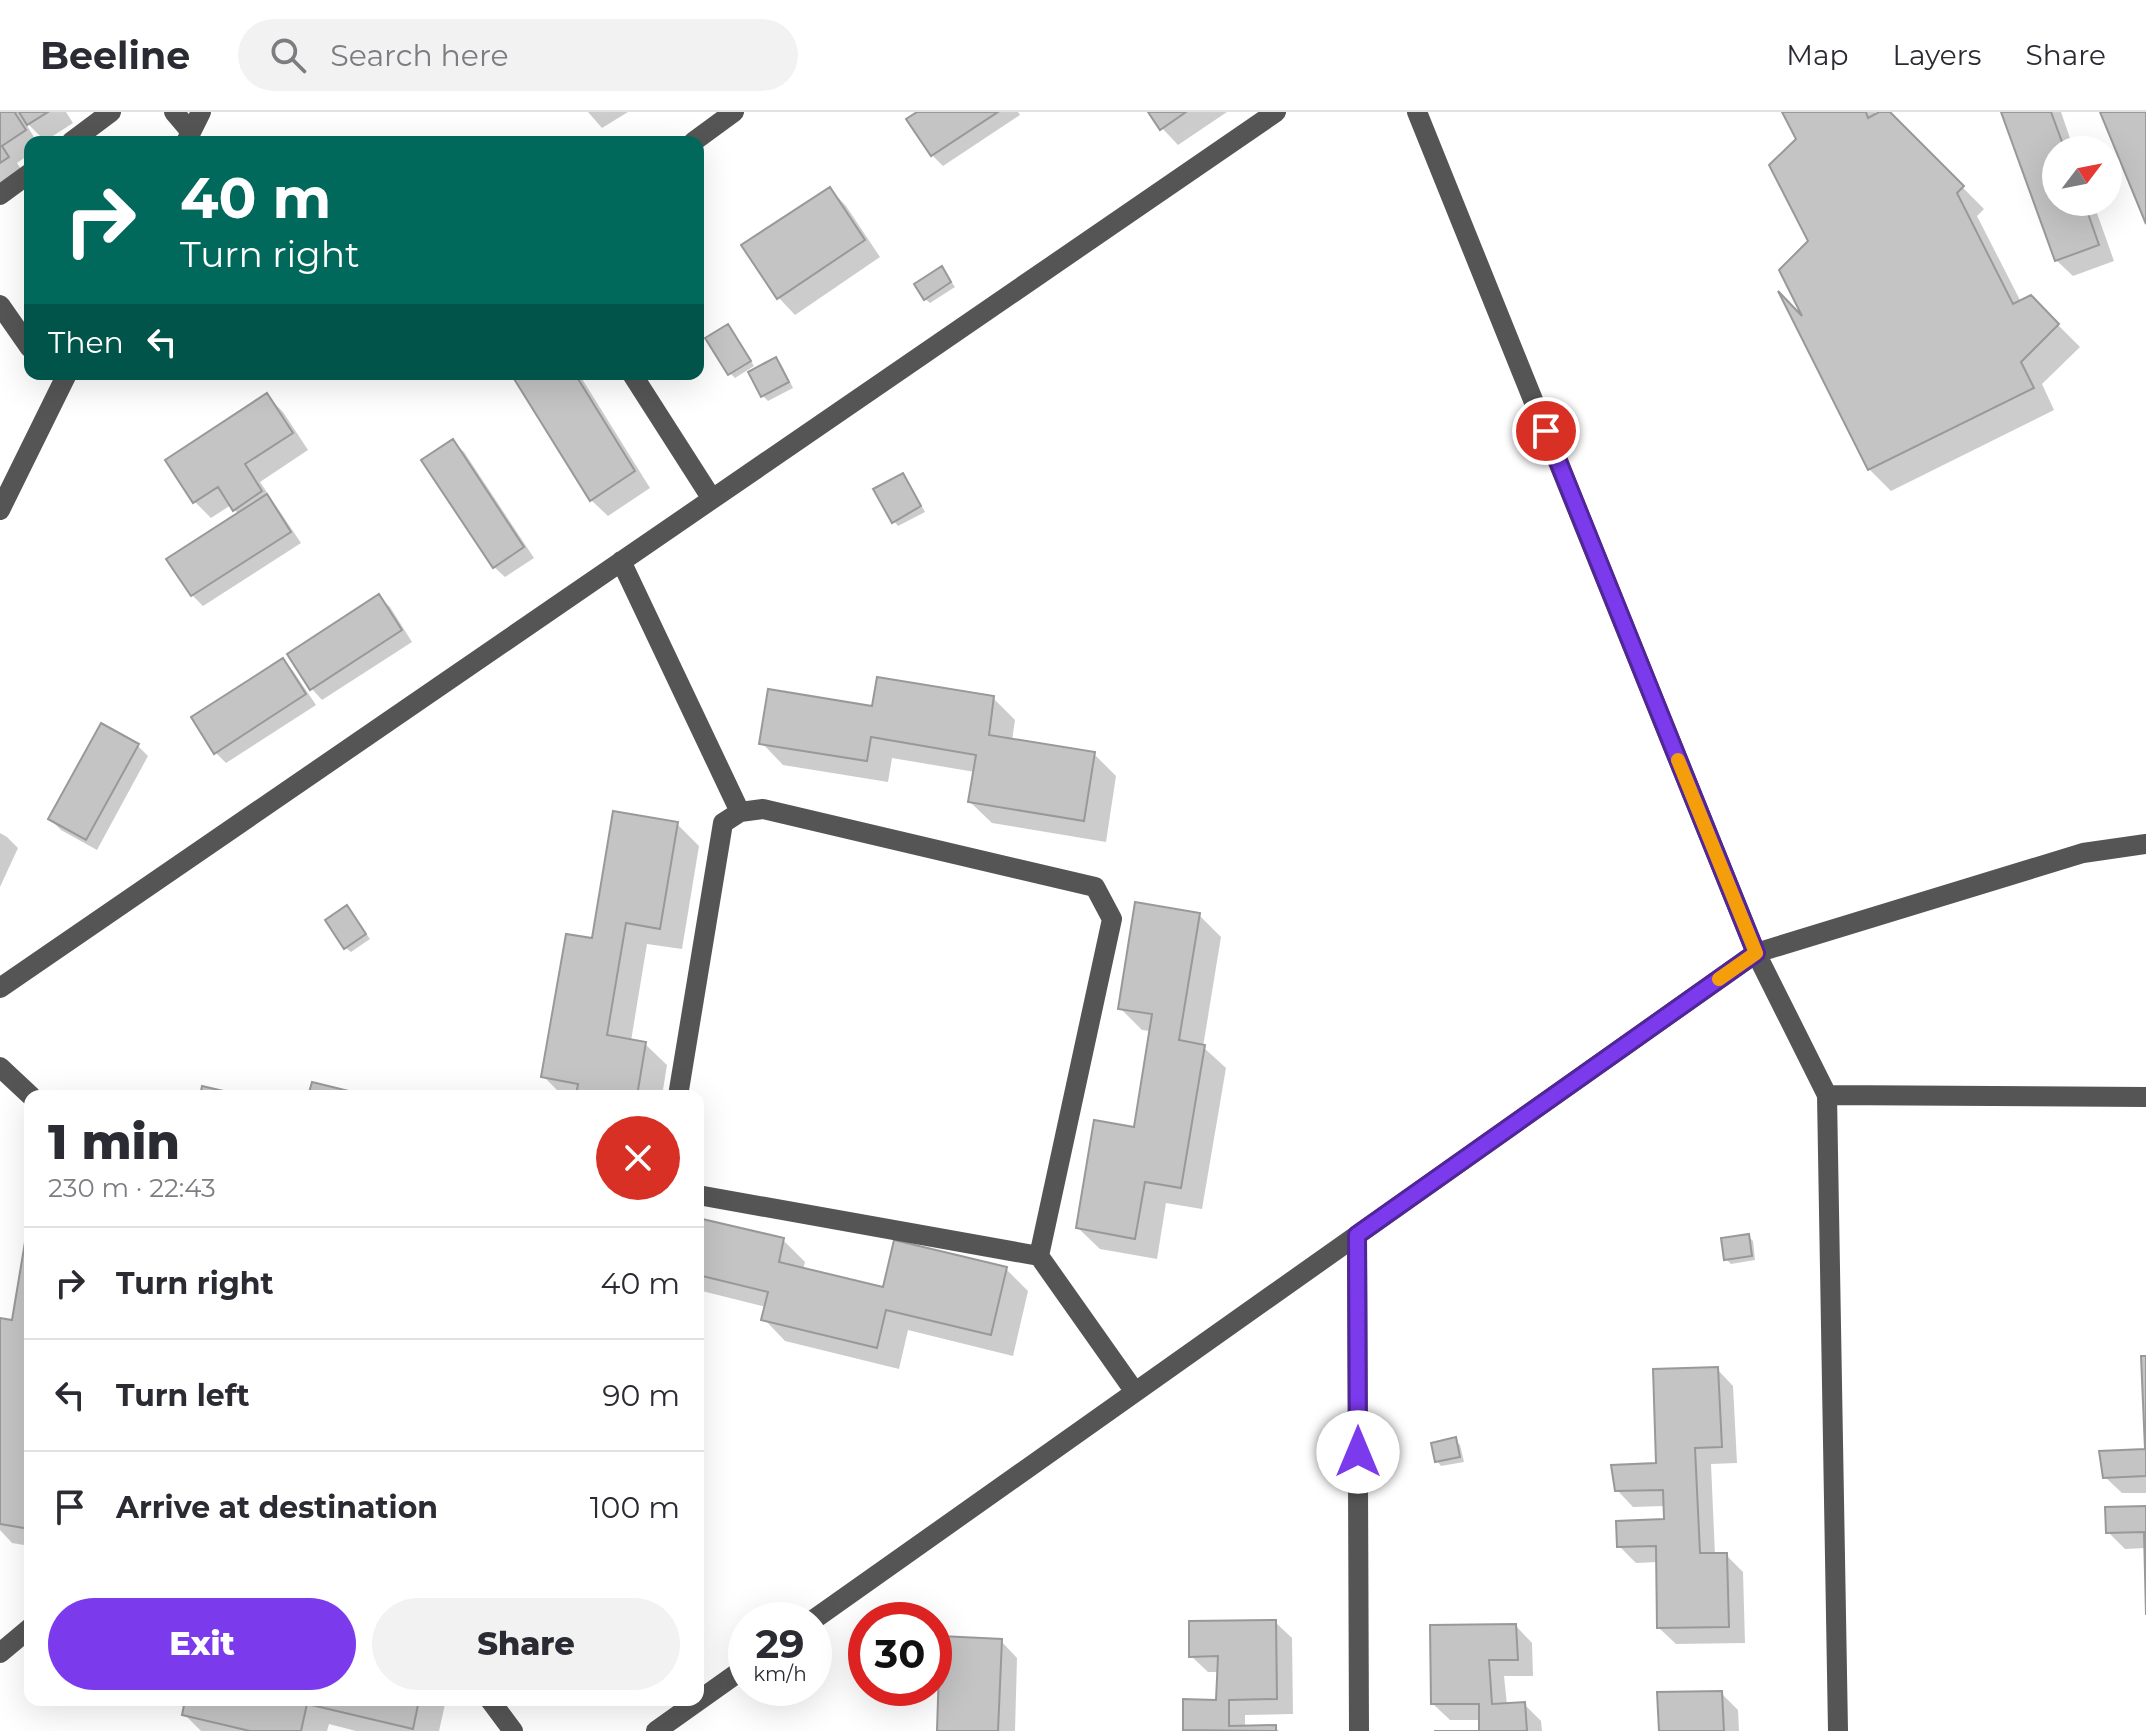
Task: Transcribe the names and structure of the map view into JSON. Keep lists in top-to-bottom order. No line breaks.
{"north":"top right","page":{"header":"Beeline","search":"Search here","nav":["Map","Layers","Share"],"turn":["40 m","Turn right"],"then":"Then","heading":["1 min","230 m · 22:43"],"list":[{"name":"Turn right","value":"40 m"},{"name":"Turn left","value":"90 m"},{"name":"Arrive at destination","value":"100 m"}],"buttons":["Exit","Share"],"speed":"29 km/h","limit":"30"}}
